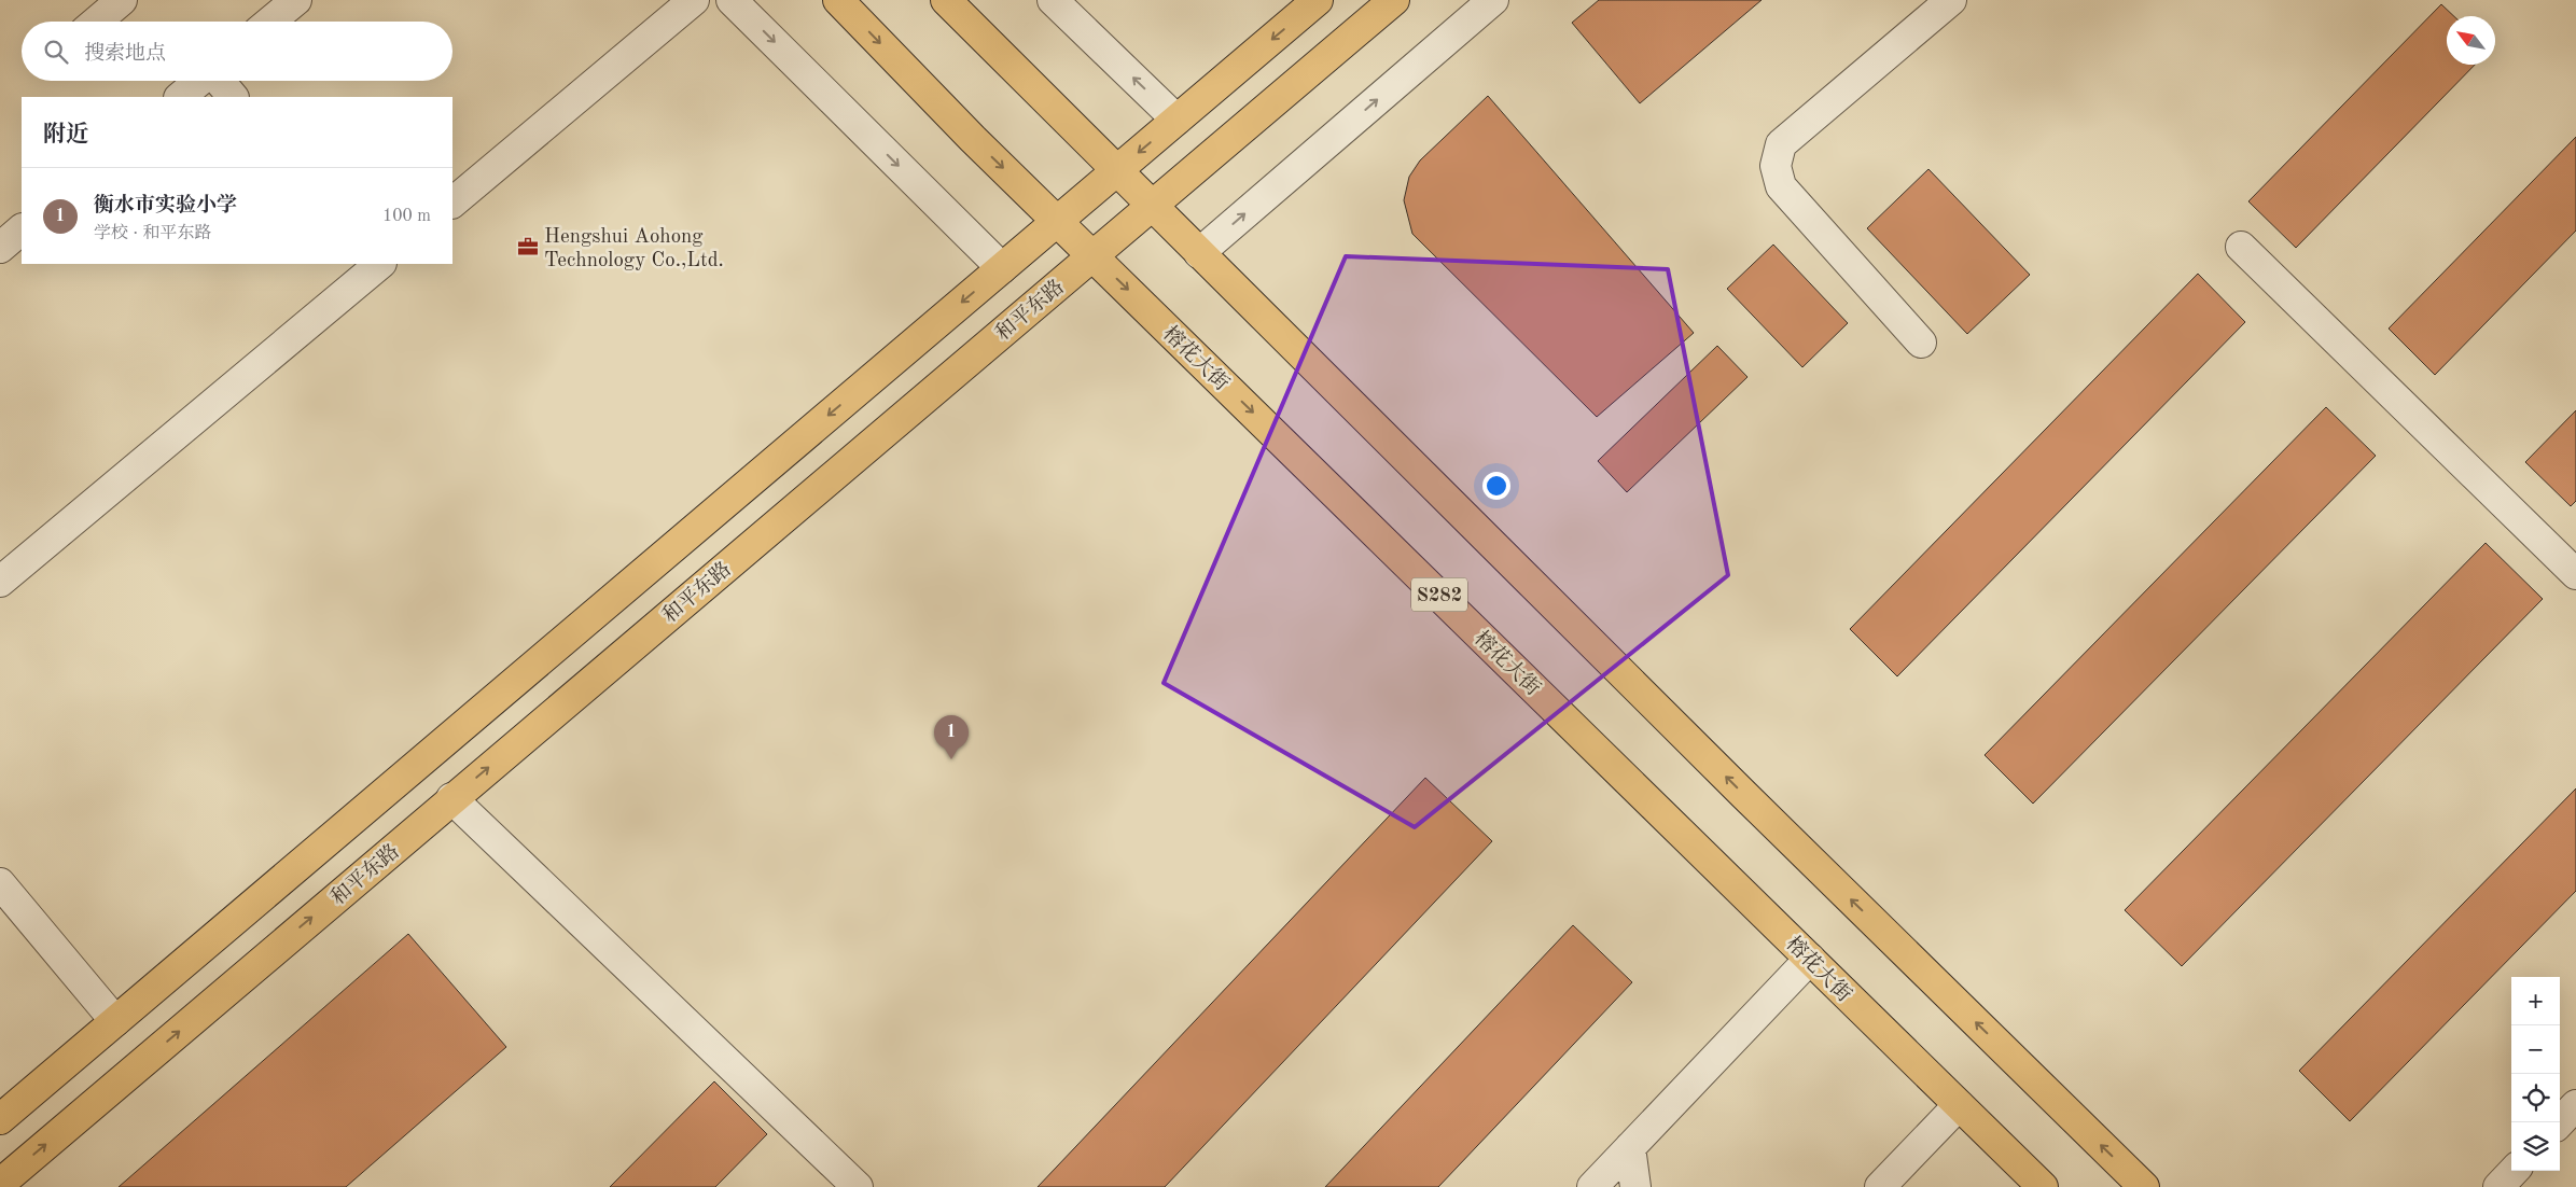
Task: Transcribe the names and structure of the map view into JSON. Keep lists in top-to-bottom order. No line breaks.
{"streets":{"main road":["和平东路","榕花大街","S282"]},"crossings":[["和平东路","榕花大街"]],"places":{"office":["Hengshui Aohong Technology Co.,Ltd."]},"north":"top left","page":{"search":"搜索地点","heading":"附近","list":[{"mark":"1","name":"衡水市实验小学","note":"学校 · 和平东路","value":"100 m"}],"pins":"1","map_buttons":["+","−"]}}
